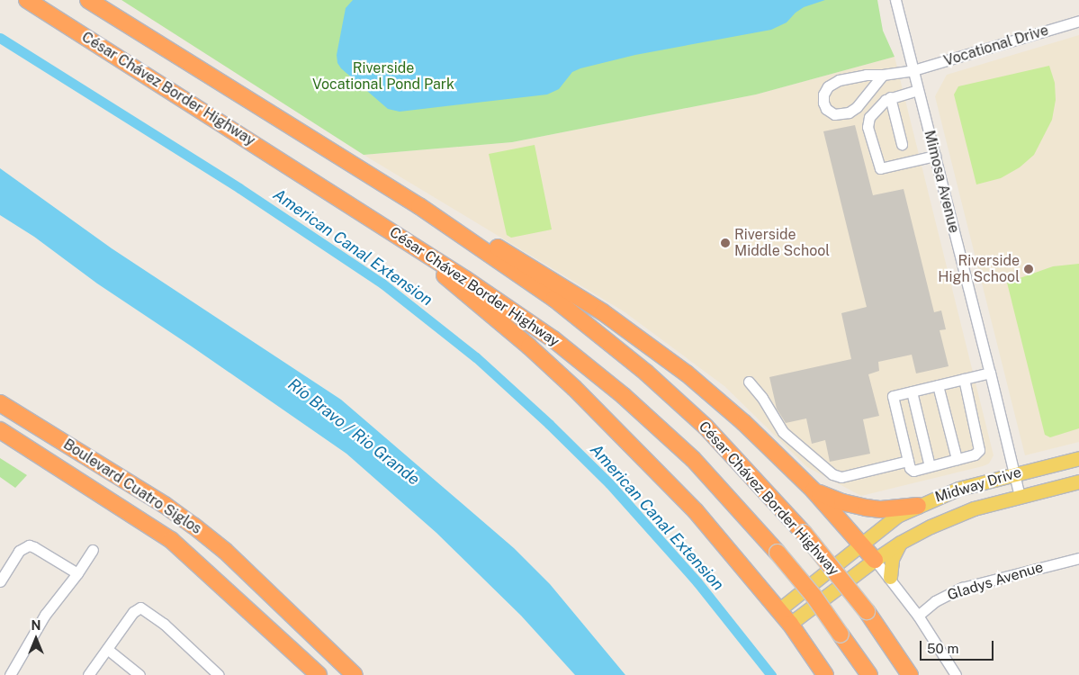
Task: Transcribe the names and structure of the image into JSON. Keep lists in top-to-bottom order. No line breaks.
{"streets":{"highway":["César Chávez Border Highway","Boulevard Cuatro Siglos"],"main road":["Midway Drive"],"street":["Vocational Drive","Mimosa Avenue","Gladys Avenue"]},"crossings":[["Vocational Drive","Mimosa Avenue"],["Mimosa Avenue","Midway Drive"]],"water":["American Canal Extension","Río Bravo / Rio Grande"],"parks":["Riverside Vocational Pond Park"],"places":["Riverside Middle School","Riverside High School"],"scale_bar":"50 m","north":"top"}
